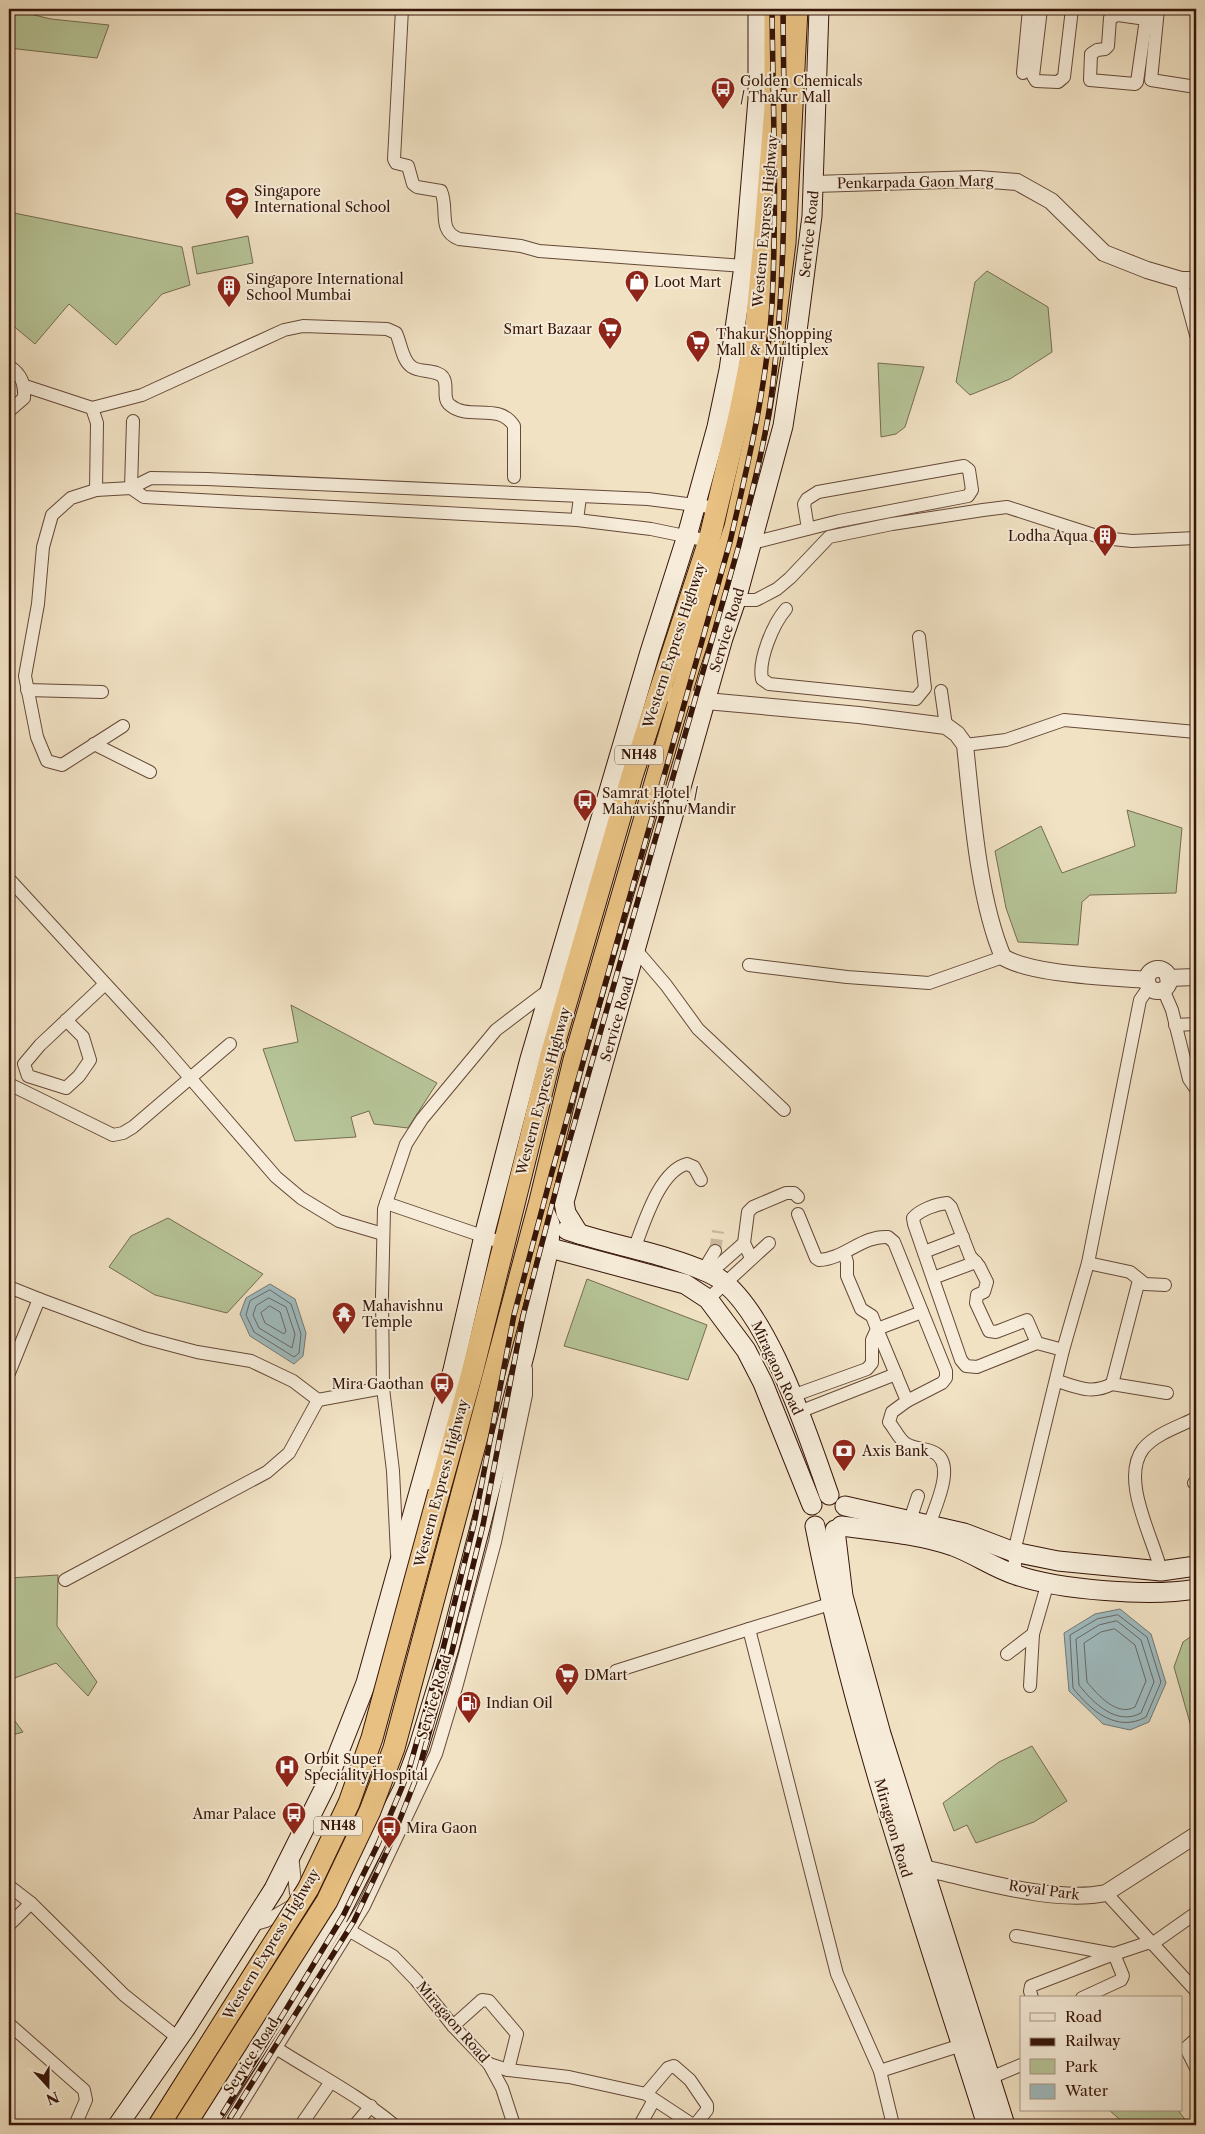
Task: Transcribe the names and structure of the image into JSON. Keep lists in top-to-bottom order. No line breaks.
{"streets":{"highway":["Western Express Highway","NH48"],"main road":["Service Road","Miragaon Road"],"street":["Penkarpada Gaon Marg","Royal Park"]},"crossings":[["Penkarpada Gaon Marg","Service Road"],["Western Express Highway","Miragaon Road"],["Service Road","Miragaon Road"],["Miragaon Road","Royal Park"]],"places":{"bus stop":["Golden Chemicals / Thakur Mall","Samrat Hotel / Mahavishnu Mandir","Mira Gaothan","Amar Palace","Mira Gaon"],"school or university":["Singapore International School"],"shop":["Loot Mart"],"building":["Singapore International School Mumbai","Lodha Aqua"],"supermarket":["Smart Bazaar","Thakur Shopping Mall & Multiplex","DMart"],"temple":["Mahavishnu Temple"],"bank":["Axis Bank"],"fuel station":["Indian Oil"],"hospital":["Orbit Super Speciality Hospital"]},"legend":["Road","Railway","Park","Water"],"north":"bottom"}
